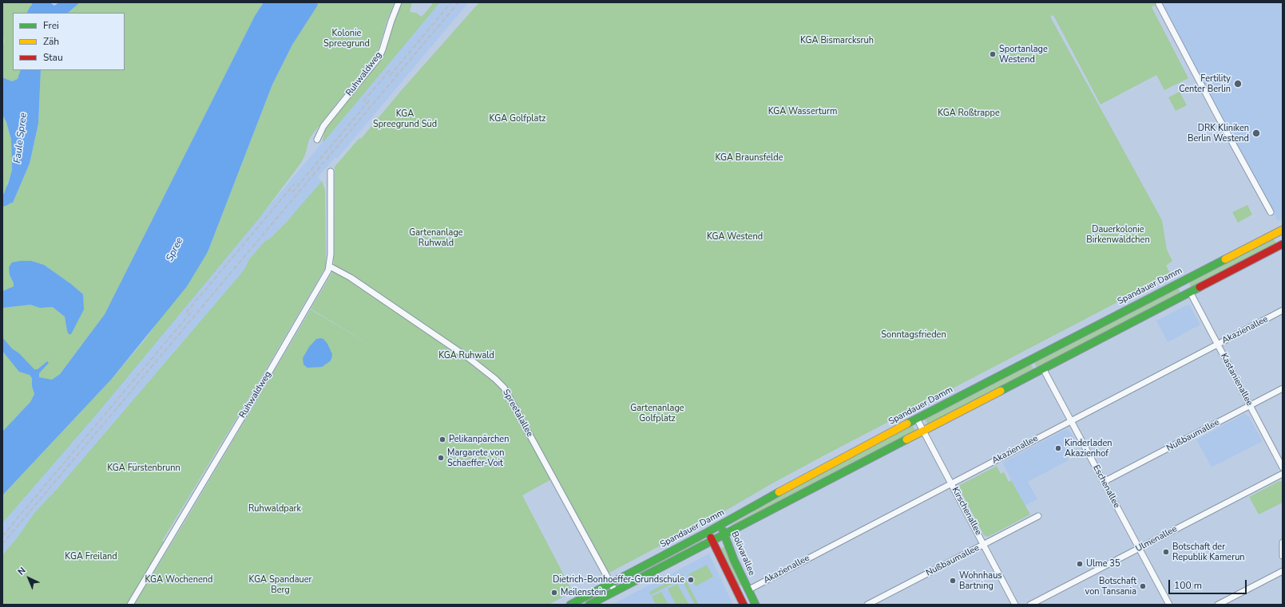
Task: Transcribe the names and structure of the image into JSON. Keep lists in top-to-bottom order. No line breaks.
{"streets":{"main road":["Spandauer Damm","Bolivarallee"],"street":["Ruhwaldweg","Akazienallee","Kastanienallee","Spreetalallee","Nußbaumallee","Eschenallee","Kirschenallee","Ulmenallee"]},"crossings":[["Ruhwaldweg","Spreetalallee"],["Spandauer Damm","Spreetalallee"],["Spandauer Damm","Kirschenallee"],["Spandauer Damm","Bolivarallee"],["Akazienallee","Kastanienallee"],["Akazienallee","Eschenallee"],["Akazienallee","Kirschenallee"],["Akazienallee","Bolivarallee"],["Kastanienallee","Nußbaumallee"],["Nußbaumallee","Eschenallee"],["Nußbaumallee","Kirschenallee"],["Eschenallee","Ulmenallee"]],"water":["Faule Spree","Spree"],"parks":["Kolonie Spreegrund","KGA Bismarcksruh","KGA Wasserturm","KGA Roßtrappe","KGA Spreegrund Süd","KGA Golfplatz","KGA Braunsfelde","Dauerkolonie Birkenwäldchen","Gartenanlage Ruhwald","KGA Westend","Sonntagsfrieden","KGA Ruhwald","Gartenanlage Golfplatz","KGA Fürstenbrunn","Ruhwaldpark","KGA Freiland","KGA Wochenend","KGA Spandauer Berg"],"places":["Sportanlage Westend","Fertility Center Berlin","DRK Kliniken Berlin Westend","Pelikanpärchen","Kinderladen Akazienhof","Margarete von Schaeffer-Voit","Botschaft der Republik Kamerun","Ulme 35","Dietrich-Bonhoeffer-Grundschule","Wohnhaus Bartning","Botschaft von Tansania","Meilenstein"],"legend":["Frei","Zäh","Stau"],"scale_bar":"100 m","north":"top left"}
